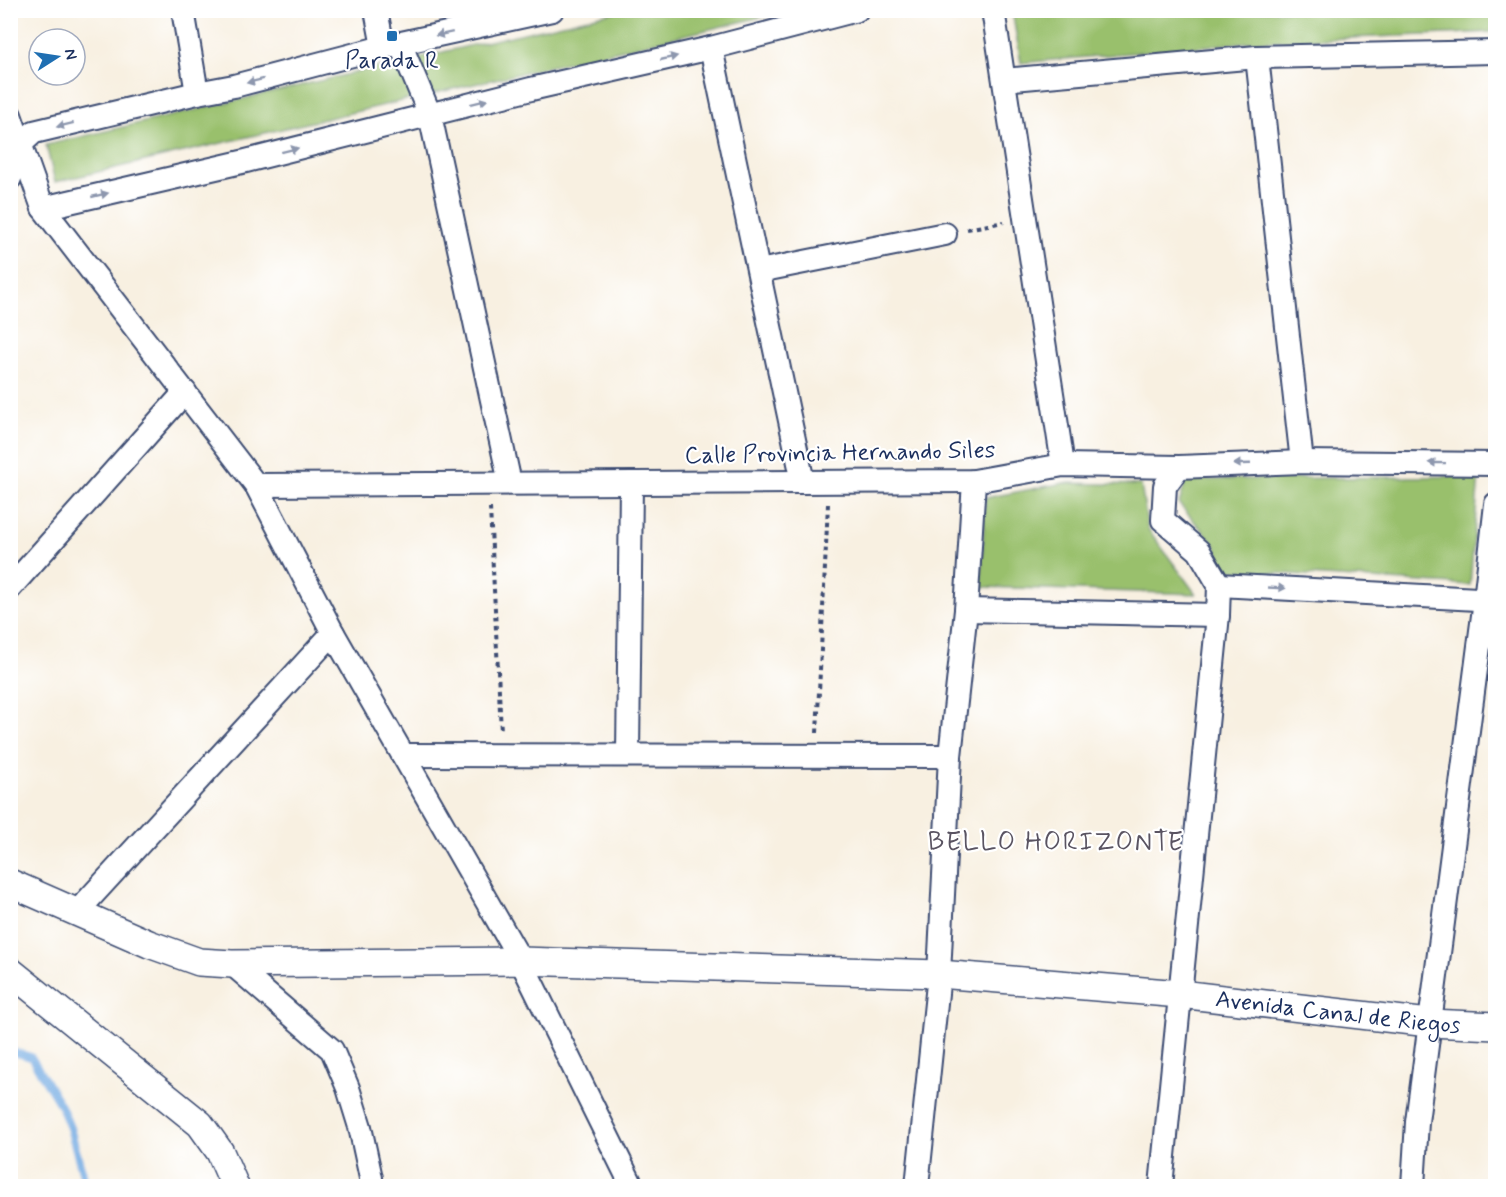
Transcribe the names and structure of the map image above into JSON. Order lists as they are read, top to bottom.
{
  "streets": {
    "street": ["Calle Provincia Hernando Siles", "Avenida Canal de Riegos"]
  },
  "districts": ["BELLO HORIZONTE"],
  "places": {
    "transit": ["Parada R"]
  },
  "north": "right"
}
